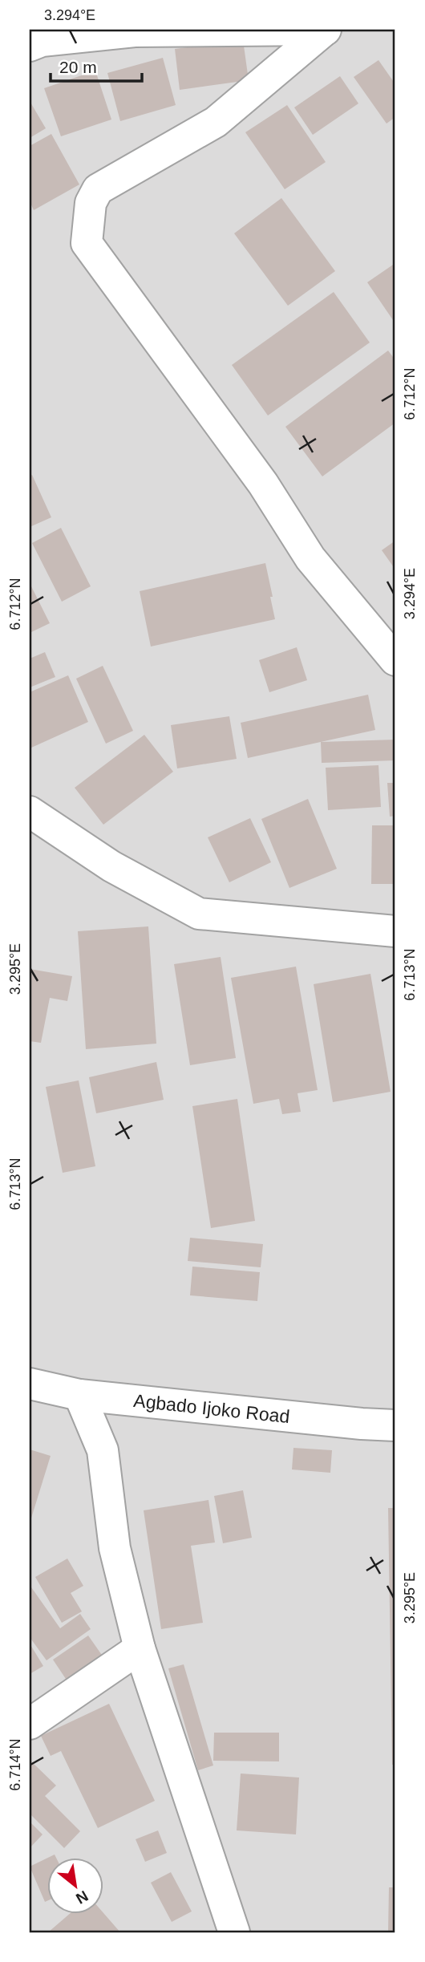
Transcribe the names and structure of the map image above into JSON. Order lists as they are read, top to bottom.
{
  "streets": {
    "street": ["Agbado Ijoko Road"]
  },
  "scale_bar": "20 m",
  "north": "bottom right",
  "coordinates": [
    "3.294°E",
    "6.712°N",
    "3.295°E",
    "6.713°N",
    "6.714°N"
  ]
}
